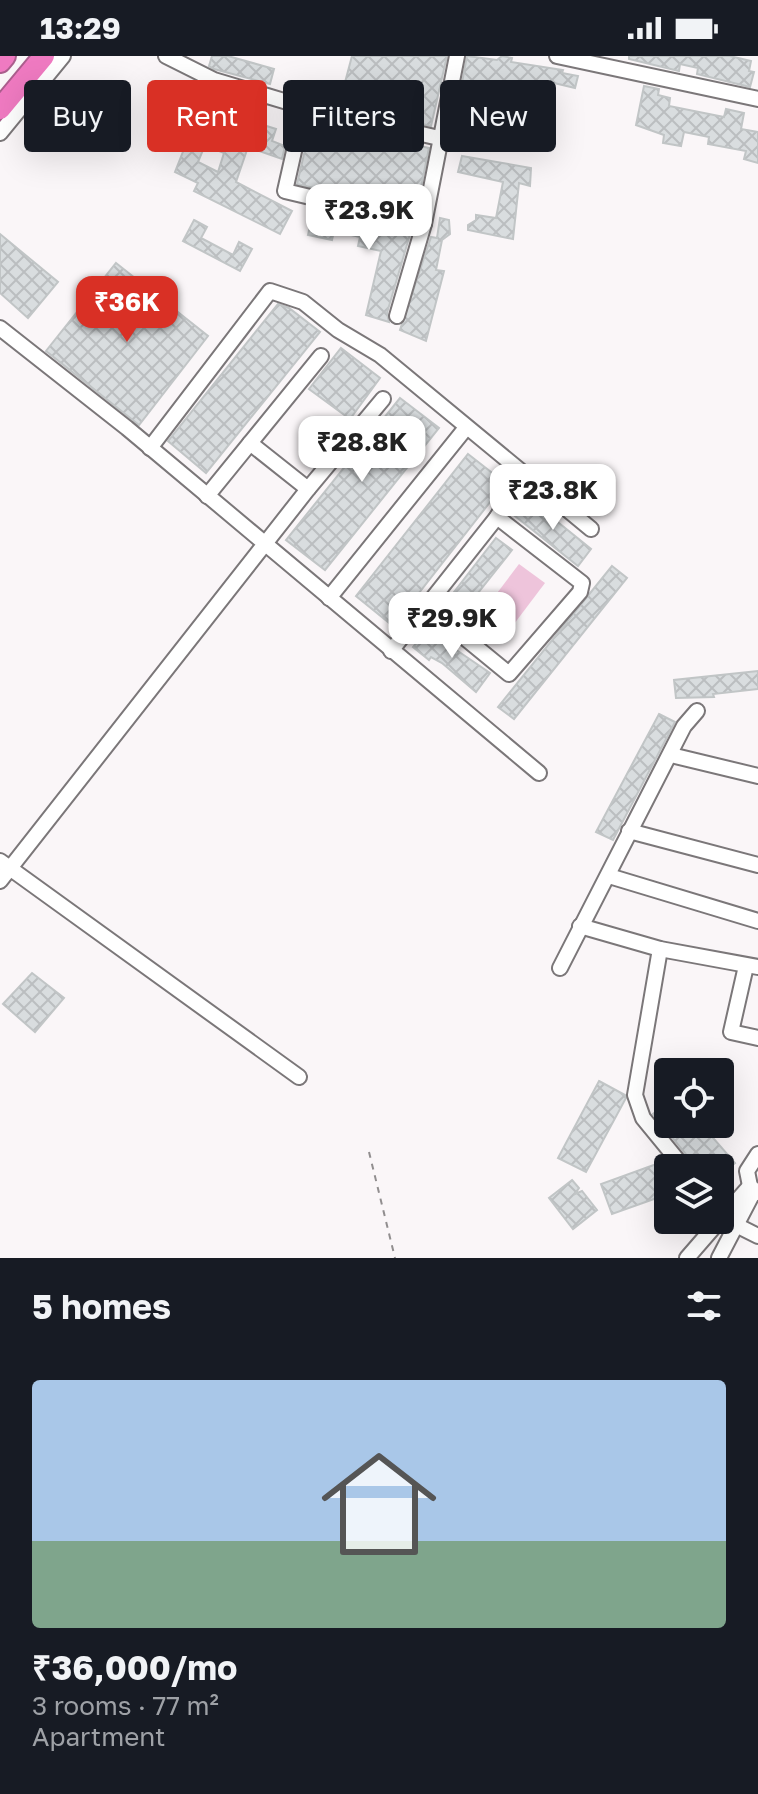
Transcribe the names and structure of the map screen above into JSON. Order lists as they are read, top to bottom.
{
  "page": {
    "status": "13:29",
    "chip": [
      "Buy",
      "Rent",
      "Filters",
      "New"
    ],
    "price": [
      "₹23.9K",
      "₹36K",
      "₹28.8K",
      "₹23.8K",
      "₹29.9K"
    ],
    "heading": "5 homes",
    "list": [
      {
        "name": "₹36,000/mo",
        "note": "3 rooms · 77 m² · Apartment"
      }
    ]
  }
}
